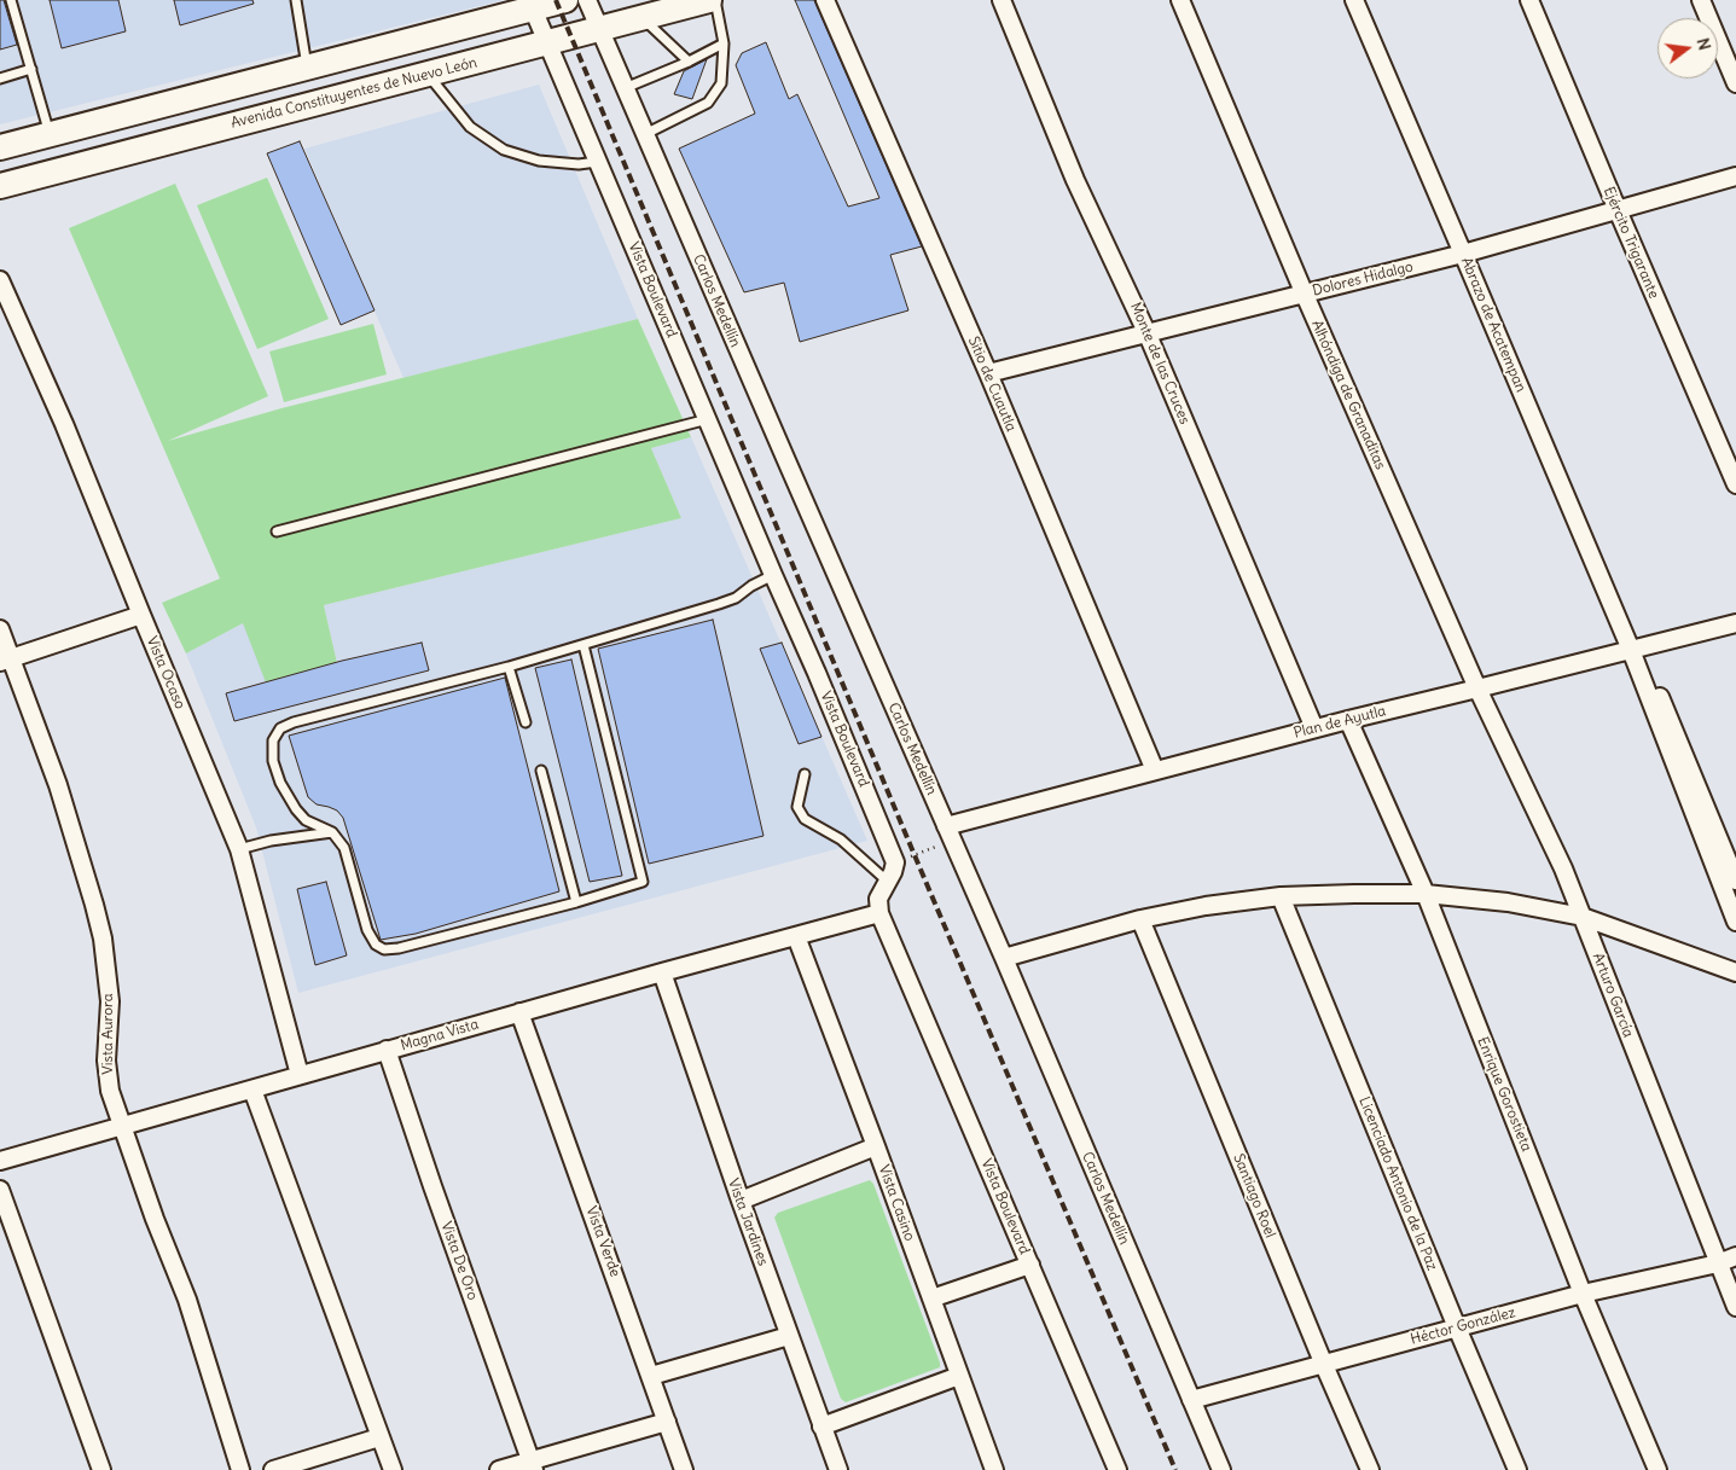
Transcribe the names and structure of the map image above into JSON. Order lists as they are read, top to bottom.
{
  "streets": {
    "main road": ["Avenida Constituyentes de Nuevo León"],
    "street": [
      "Ejército Trigarante",
      "Dolores Hidalgo",
      "Vista Boulevard",
      "Carlos Medellín",
      "Abrazo de Acatempan",
      "Monte de las Cruces",
      "Sitio de Cuautla",
      "Alhóndiga de Granaditas",
      "Vista Ocaso",
      "Plan de Ayutla",
      "Arturo García",
      "Vista Aurora",
      "Magna Vista",
      "Enrique Gorostieta",
      "Licenciado Antonio de la Paz",
      "Santiago Roel",
      "Vista Casino",
      "Vista Jardines",
      "Vista Verde",
      "Vista De Oro",
      "Héctor González"
    ]
  },
  "crossings": [
    ["Avenida Constituyentes de Nuevo León", "Vista Boulevard"],
    ["Avenida Constituyentes de Nuevo León", "Carlos Medellín"],
    ["Ejército Trigarante", "Dolores Hidalgo"],
    ["Dolores Hidalgo", "Abrazo de Acatempan"],
    ["Dolores Hidalgo", "Monte de las Cruces"],
    ["Dolores Hidalgo", "Sitio de Cuautla"],
    ["Dolores Hidalgo", "Alhóndiga de Granaditas"],
    ["Vista Boulevard", "Magna Vista"],
    ["Carlos Medellín", "Plan de Ayutla"],
    ["Carlos Medellín", "Héctor González"],
    ["Abrazo de Acatempan", "Plan de Ayutla"],
    ["Monte de las Cruces", "Plan de Ayutla"],
    ["Sitio de Cuautla", "Plan de Ayutla"],
    ["Alhóndiga de Granaditas", "Plan de Ayutla"],
    ["Alhóndiga de Granaditas", "Arturo García"],
    ["Vista Ocaso", "Magna Vista"],
    ["Plan de Ayutla", "Arturo García"],
    ["Plan de Ayutla", "Enrique Gorostieta"],
    ["Arturo García", "Héctor González"],
    ["Vista Aurora", "Magna Vista"],
    ["Magna Vista", "Vista Casino"],
    ["Magna Vista", "Vista Jardines"],
    ["Magna Vista", "Vista Verde"],
    ["Magna Vista", "Vista De Oro"],
    ["Enrique Gorostieta", "Héctor González"],
    ["Licenciado Antonio de la Paz", "Héctor González"],
    ["Santiago Roel", "Héctor González"]
  ],
  "north": "right"
}
